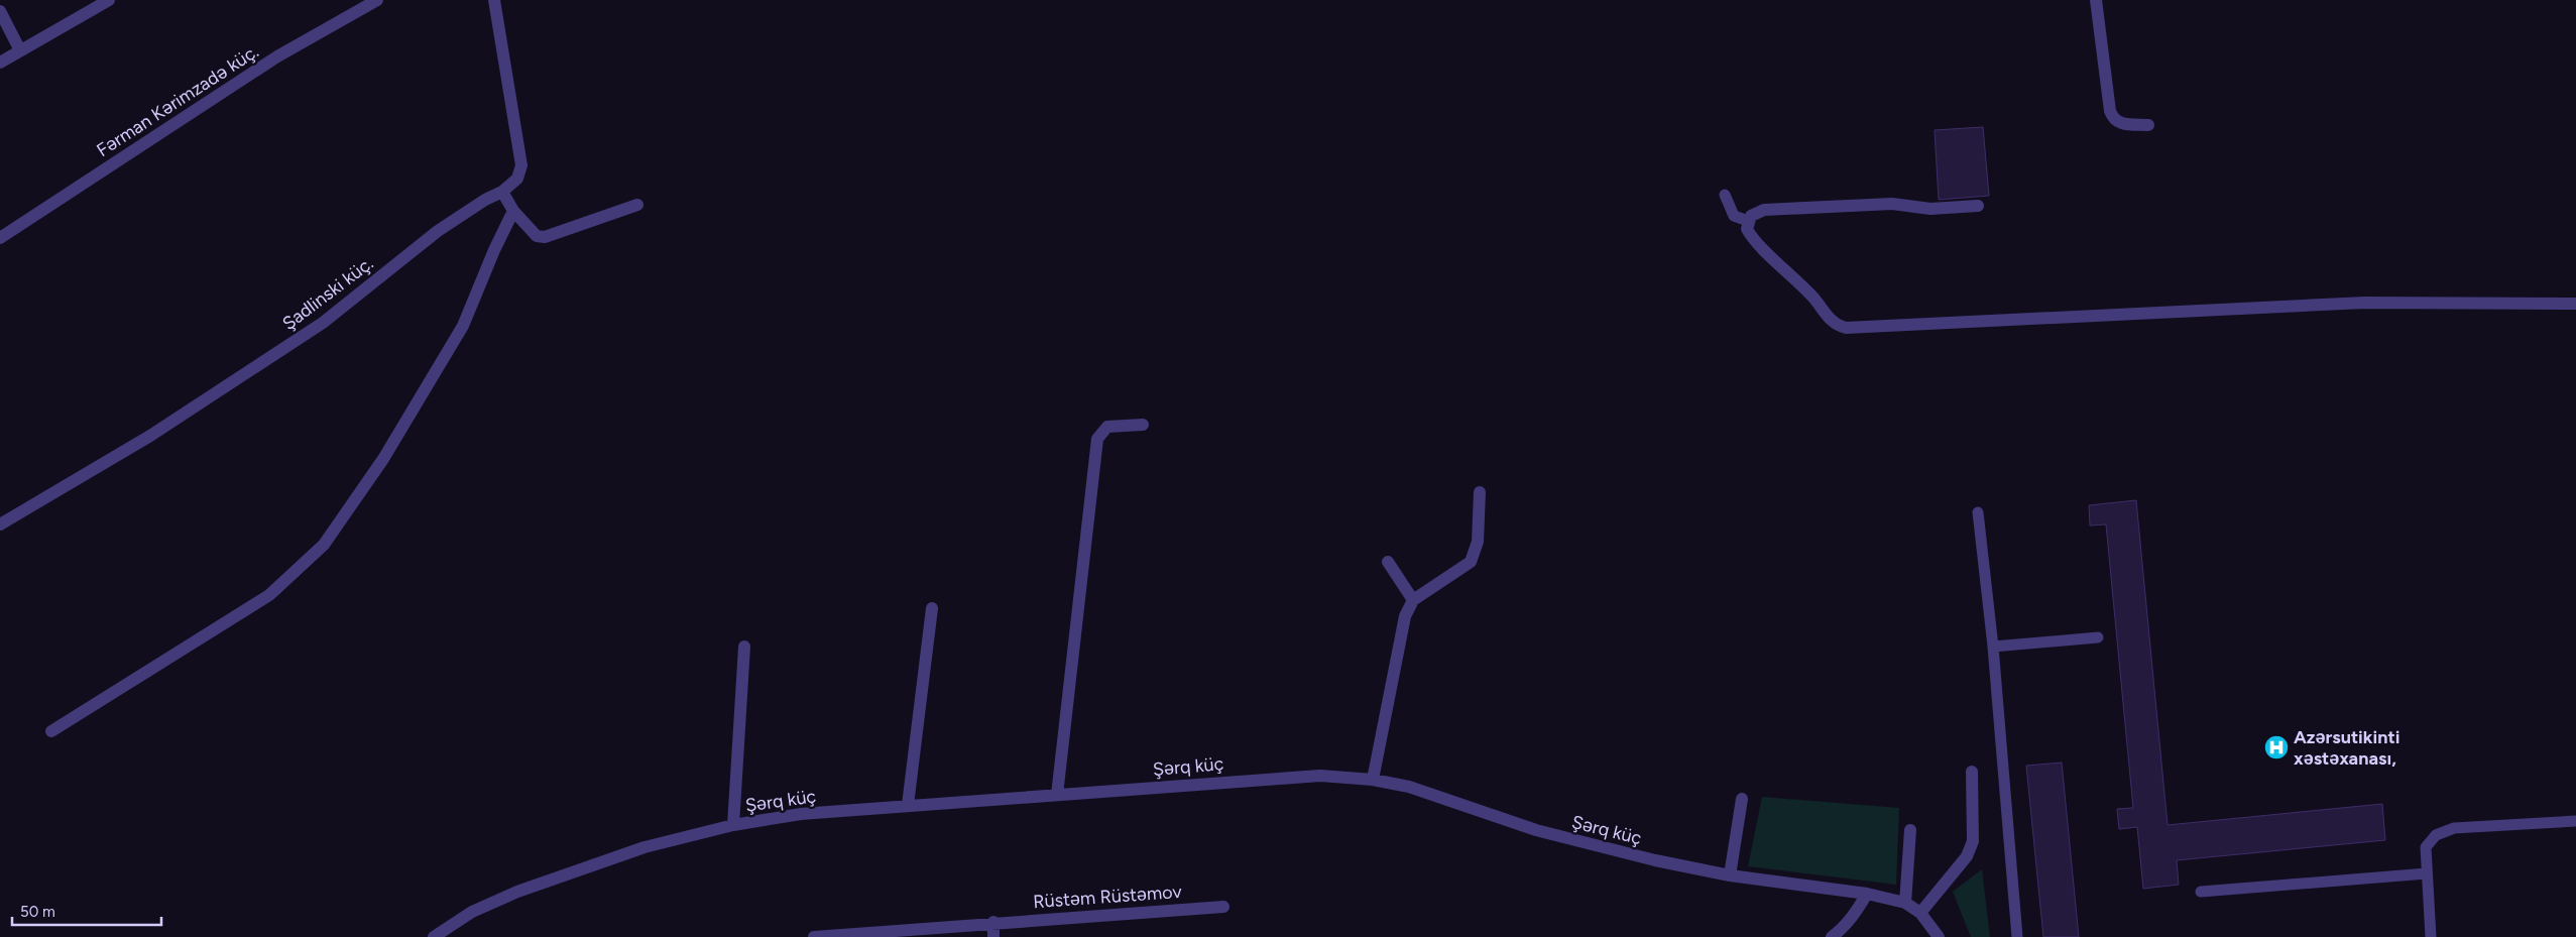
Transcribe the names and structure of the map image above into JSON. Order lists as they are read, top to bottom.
{
  "streets": {
    "street": [
      "Fərman Kərimzadə küç.",
      "Şadlinski küç.",
      "Şərq küç",
      "Rüstəm Rüstəmov"
    ]
  },
  "places": {
    "hospital": ["Azərsutikinti xəstəxanası,"]
  },
  "scale_bar": "50 m"
}
